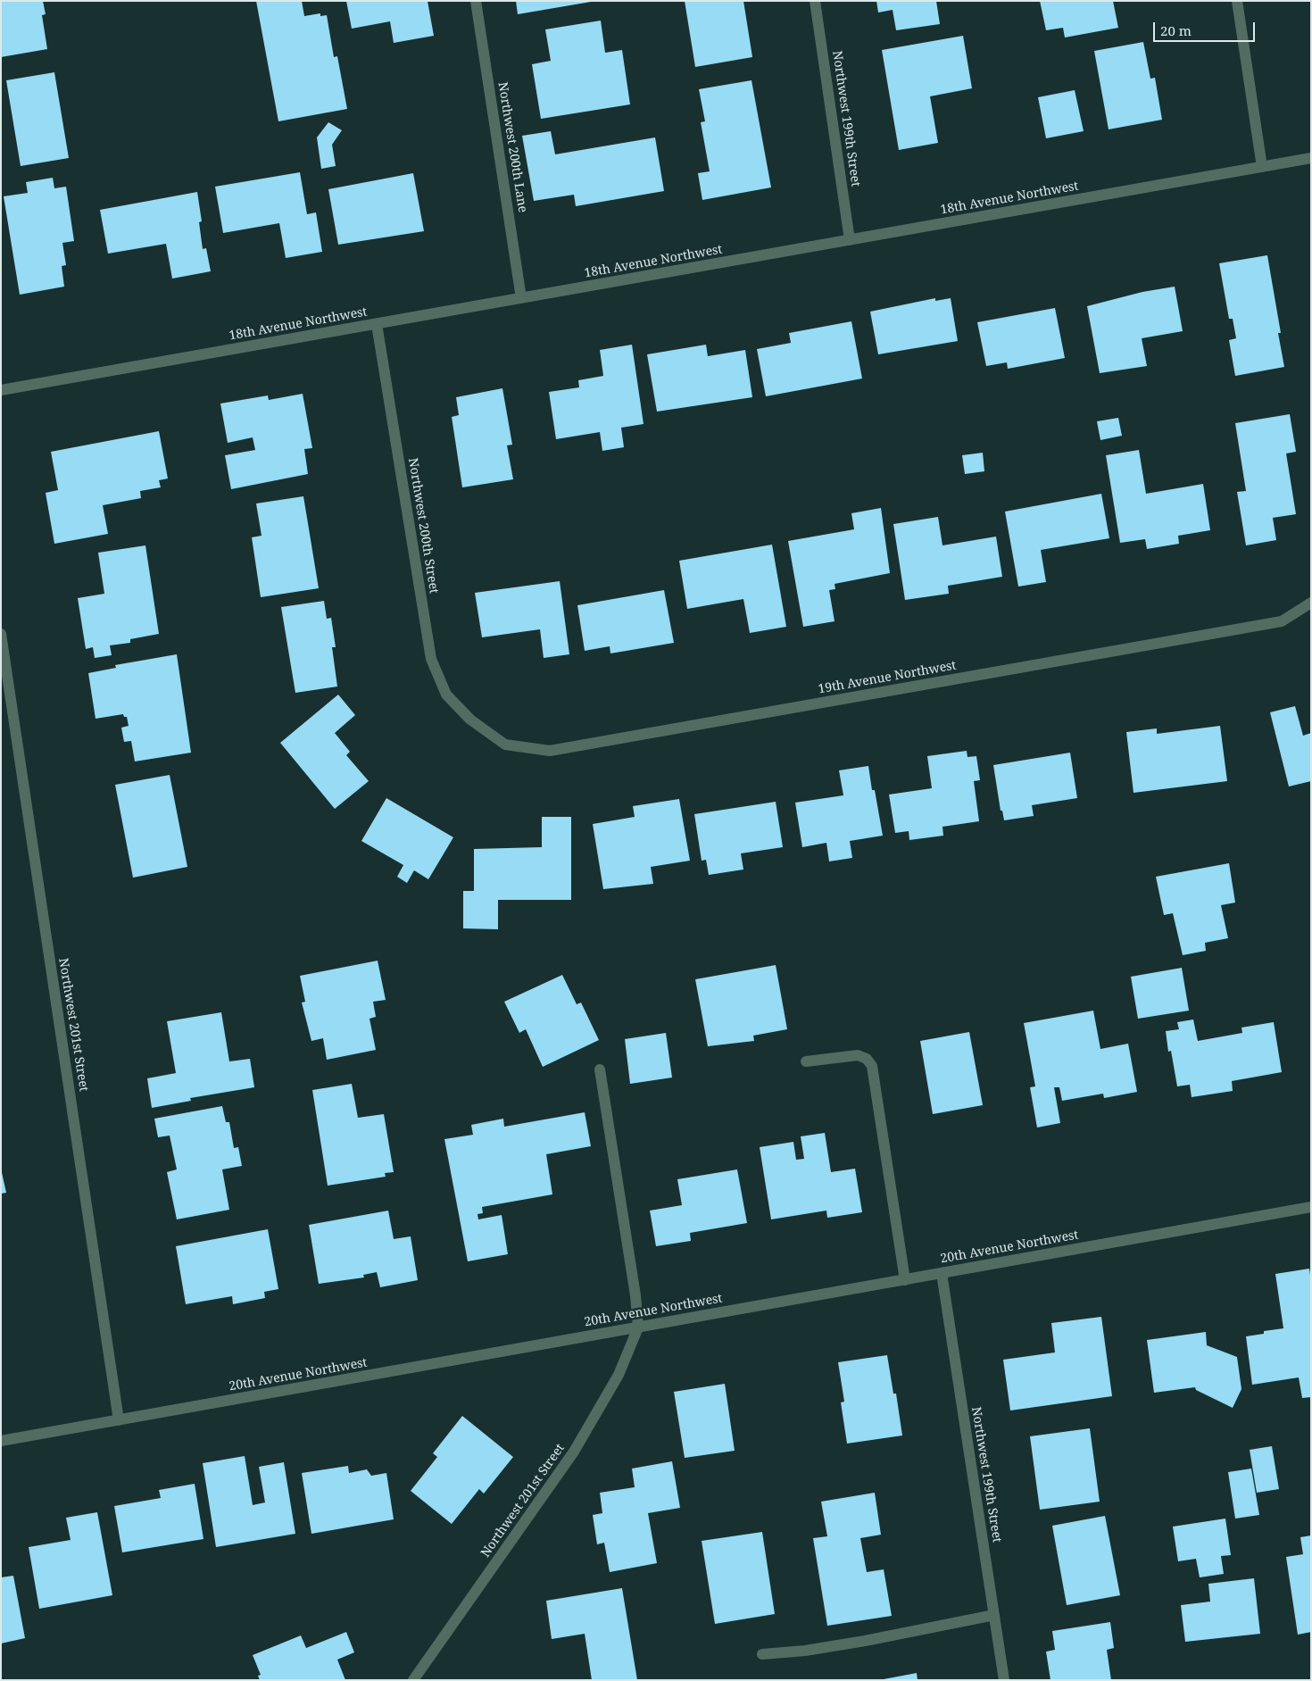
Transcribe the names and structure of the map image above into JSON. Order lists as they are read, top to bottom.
{
  "streets": {
    "street": [
      "Northwest 199th Street",
      "Northwest 200th Lane",
      "18th Avenue Northwest",
      "Northwest 200th Street",
      "19th Avenue Northwest",
      "Northwest 201st Street",
      "20th Avenue Northwest"
    ]
  },
  "crossings": [
    ["Northwest 199th Street", "18th Avenue Northwest"],
    ["Northwest 199th Street", "20th Avenue Northwest"],
    ["Northwest 200th Lane", "18th Avenue Northwest"],
    ["18th Avenue Northwest", "Northwest 200th Street"],
    ["Northwest 200th Street", "19th Avenue Northwest"],
    ["Northwest 201st Street", "20th Avenue Northwest"]
  ],
  "scale_bar": "20 m"
}
